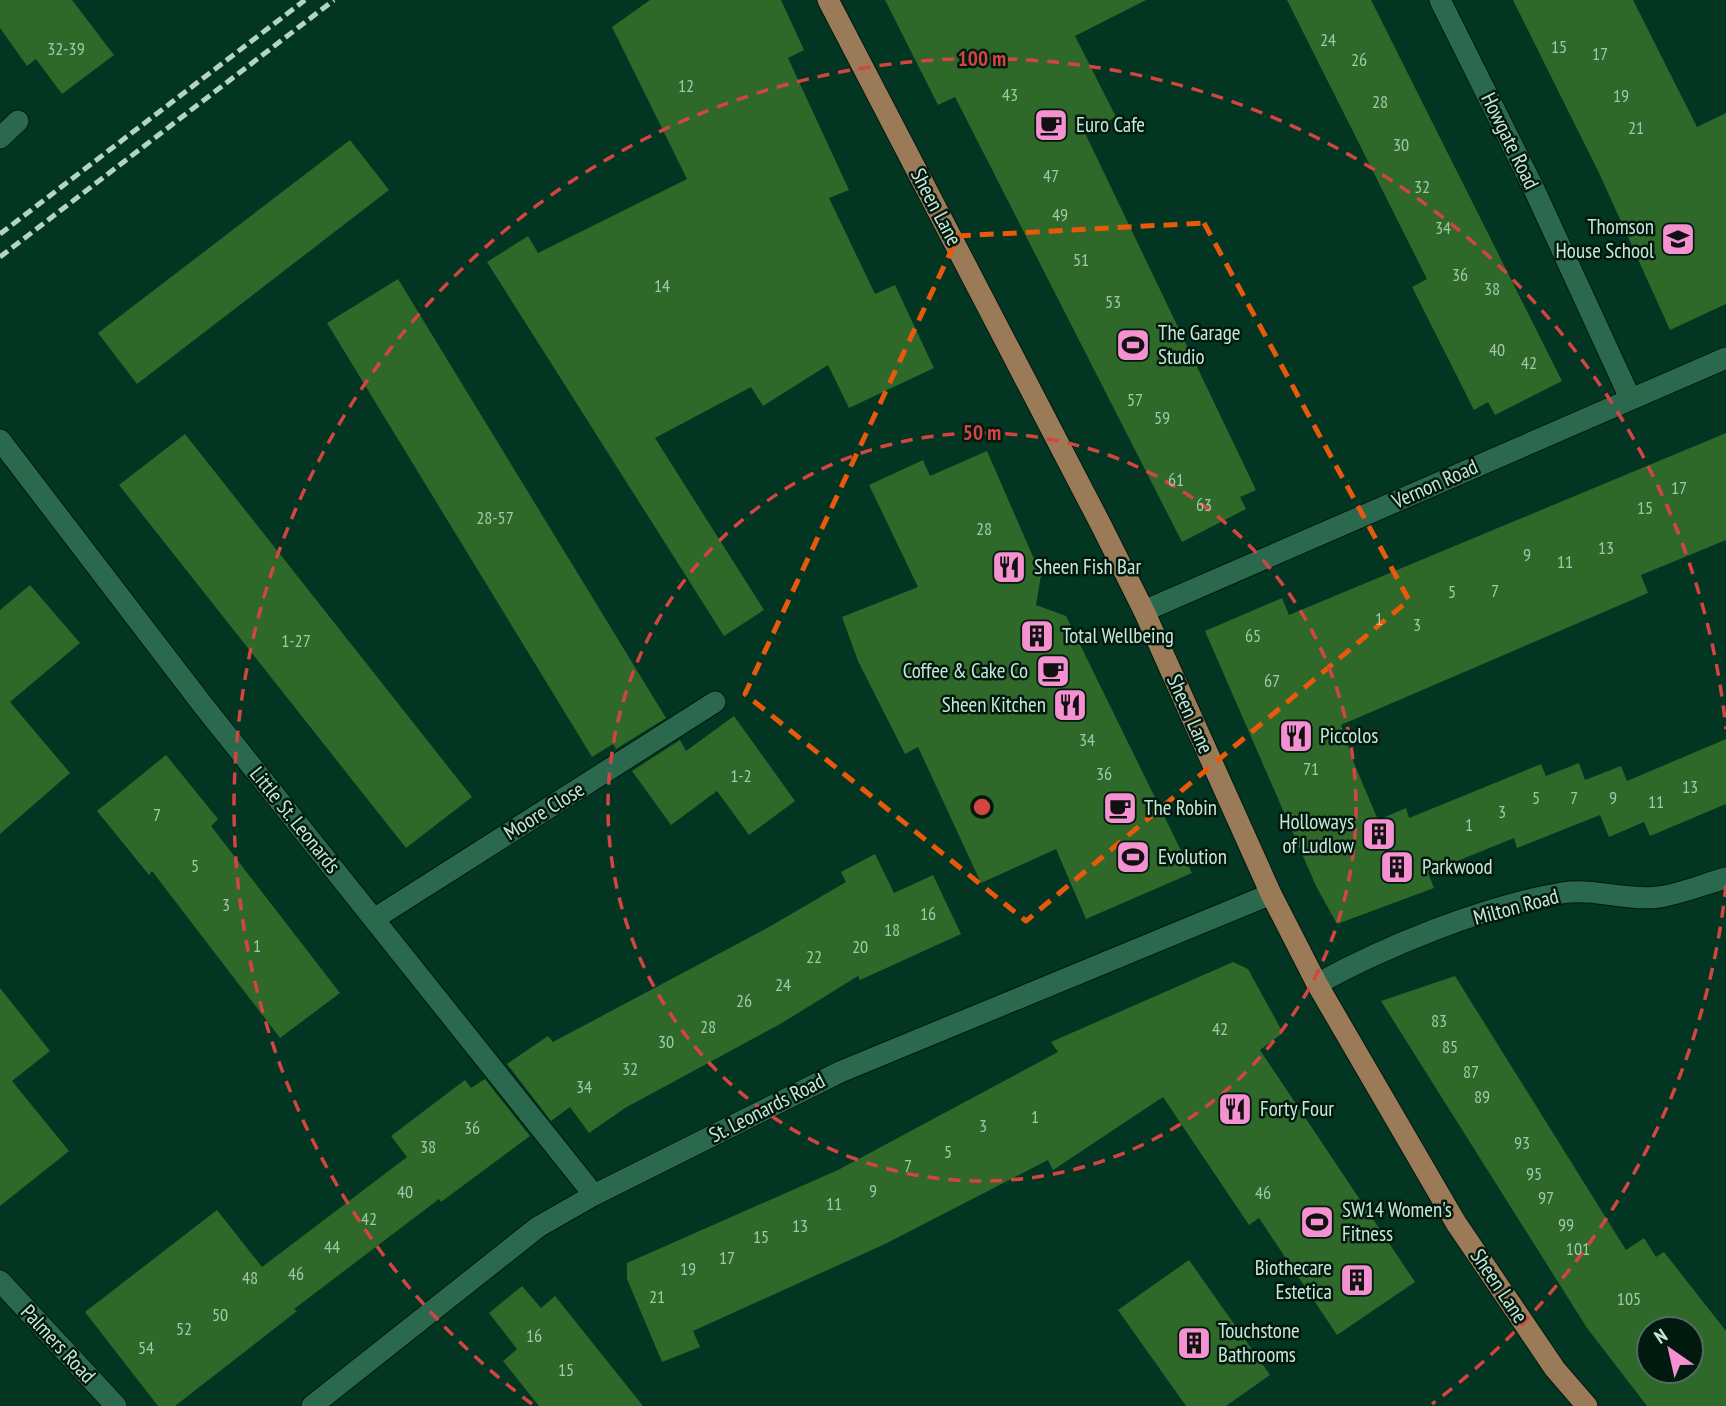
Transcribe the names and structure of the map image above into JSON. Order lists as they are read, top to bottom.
{
  "streets": {
    "main road": ["Sheen Lane"],
    "street": [
      "Howgate Road",
      "Vernon Road",
      "Moore Close",
      "Little St. Leonards",
      "Milton Road",
      "St. Leonards Road",
      "Palmers Road"
    ]
  },
  "crossings": [
    ["Howgate Road", "Vernon Road"],
    ["Sheen Lane", "Vernon Road"],
    ["Sheen Lane", "Milton Road"],
    ["Sheen Lane", "St. Leonards Road"],
    ["Moore Close", "Little St. Leonards"],
    ["Little St. Leonards", "St. Leonards Road"]
  ],
  "places": {
    "cafe": ["Euro Cafe", "Coffee & Cake Co", "The Robin"],
    "school or university": ["Thomson House School"],
    "sports": ["The Garage Studio", "Evolution", "SW14 Women's Fitness"],
    "restaurant": [
      "Sheen Fish Bar",
      "Sheen Kitchen",
      "Piccolos",
      "Forty Four"
    ],
    "building": [
      "Total Wellbeing",
      "Holloways of Ludlow",
      "Parkwood",
      "Biothecare Estetica",
      "Touchstone Bathrooms"
    ]
  },
  "house_numbers": [
    "24",
    "15",
    "32-39",
    "17",
    "26",
    "12",
    "43",
    "19",
    "28",
    "21",
    "30",
    "47",
    "32",
    "49",
    "34",
    "51",
    "36",
    "14",
    "38",
    "53",
    "40",
    "42",
    "57",
    "59",
    "61",
    "17",
    "63",
    "15",
    "28-57",
    "28",
    "13",
    "9",
    "11",
    "7",
    "5",
    "1",
    "3",
    "65",
    "1-27",
    "67",
    "34",
    "71",
    "36",
    "1-2",
    "13",
    "5",
    "7",
    "9",
    "11",
    "3",
    "7",
    "1",
    "5",
    "3",
    "16",
    "18",
    "1",
    "20",
    "22",
    "24",
    "26",
    "83",
    "28",
    "42",
    "30",
    "85",
    "32",
    "87",
    "34",
    "89",
    "1",
    "3",
    "36",
    "93",
    "38",
    "5",
    "7",
    "95",
    "9",
    "40",
    "46",
    "97",
    "11",
    "42",
    "99",
    "13",
    "15",
    "44",
    "101",
    "17",
    "19",
    "46",
    "48",
    "21",
    "105",
    "50",
    "52",
    "16",
    "54",
    "15"
  ],
  "north": "top left",
  "rings": ["100 m", "50 m"]
}
